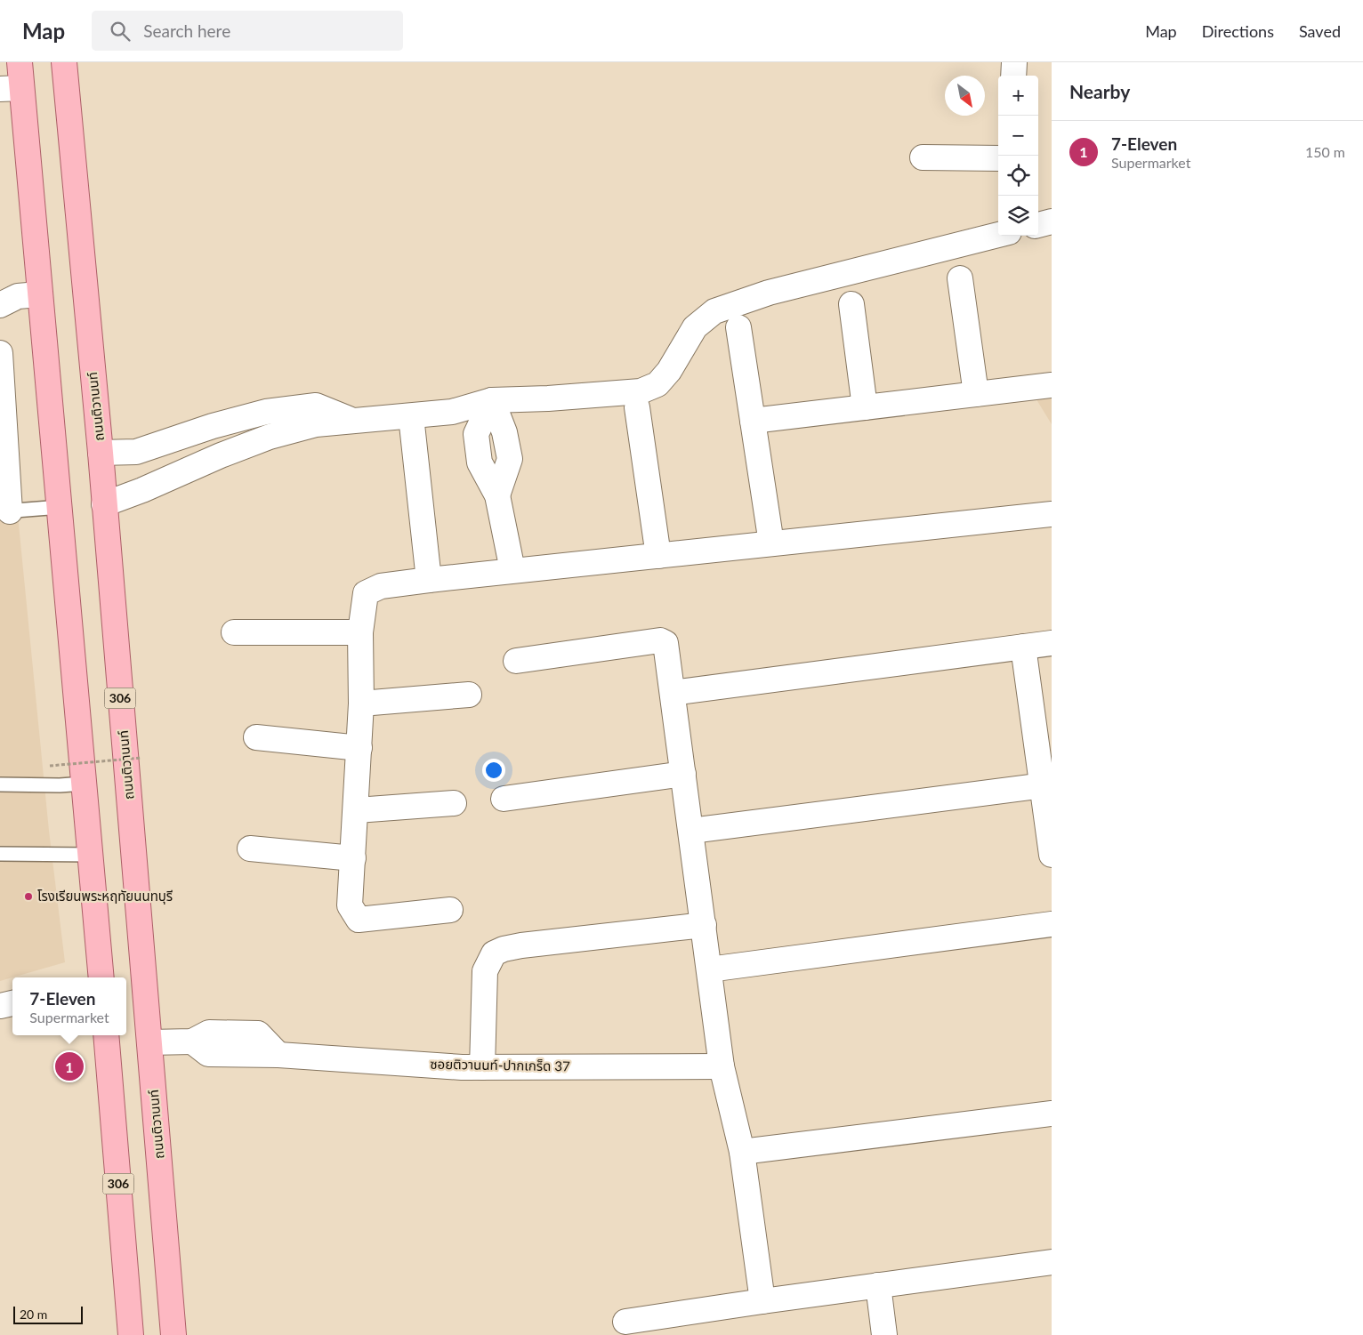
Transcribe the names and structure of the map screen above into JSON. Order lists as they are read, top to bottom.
{
  "streets": {
    "main road": ["ถนนติวานนท์", "306"],
    "street": ["ซอยติวานนท์-ปากเกร็ด 37"]
  },
  "crossings": [
    ["ถนนติวานนท์", "ซอยติวานนท์-ปากเกร็ด 37"]
  ],
  "places": ["โรงเรียนพระหฤทัยนนทบุรี"],
  "scale_bar": "20 m",
  "north": "bottom right",
  "page": {
    "header": "Map",
    "search": "Search here",
    "nav": ["Map", "Directions", "Saved"],
    "heading": "Nearby",
    "map_buttons": ["+", "−"],
    "list": [
      {
        "mark": "1",
        "name": "7-Eleven",
        "note": "Supermarket",
        "value": "150 m"
      }
    ],
    "popup": ["7-Eleven", "Supermarket"],
    "pins": "1",
    "scale": "20 m"
  }
}
